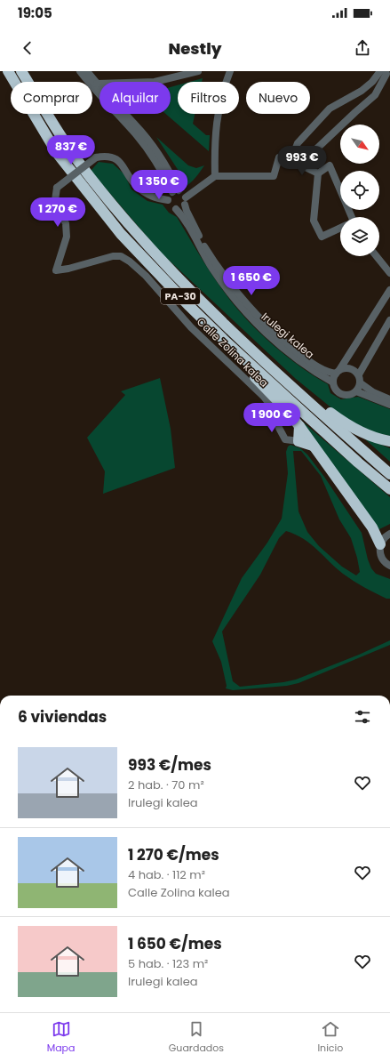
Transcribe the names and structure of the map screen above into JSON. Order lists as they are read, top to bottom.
{
  "streets": {
    "highway": ["PA-30"],
    "street": ["Irulegi kalea", "Calle Zolina kalea"]
  },
  "crossings": [
    ["Irulegi kalea", "Calle Zolina kalea"]
  ],
  "north": "bottom right",
  "page": {
    "status": "19:05",
    "header": "Nestly",
    "chip": [
      "Comprar",
      "Alquilar",
      "Filtros",
      "Nuevo"
    ],
    "price": [
      "837 €",
      "993 €",
      "1 350 €",
      "1 270 €",
      "1 650 €",
      "1 900 €"
    ],
    "heading": "6 viviendas",
    "list": [
      {
        "name": "993 €/mes",
        "note": "2 hab. · 70 m² · Irulegi kalea"
      },
      {
        "name": "1 270 €/mes",
        "note": "4 hab. · 112 m² · Calle Zolina kalea"
      },
      {
        "name": "1 650 €/mes",
        "note": "5 hab. · 123 m² · Irulegi kalea"
      }
    ],
    "tabs": ["Mapa", "Guardados", "Inicio"]
  }
}
